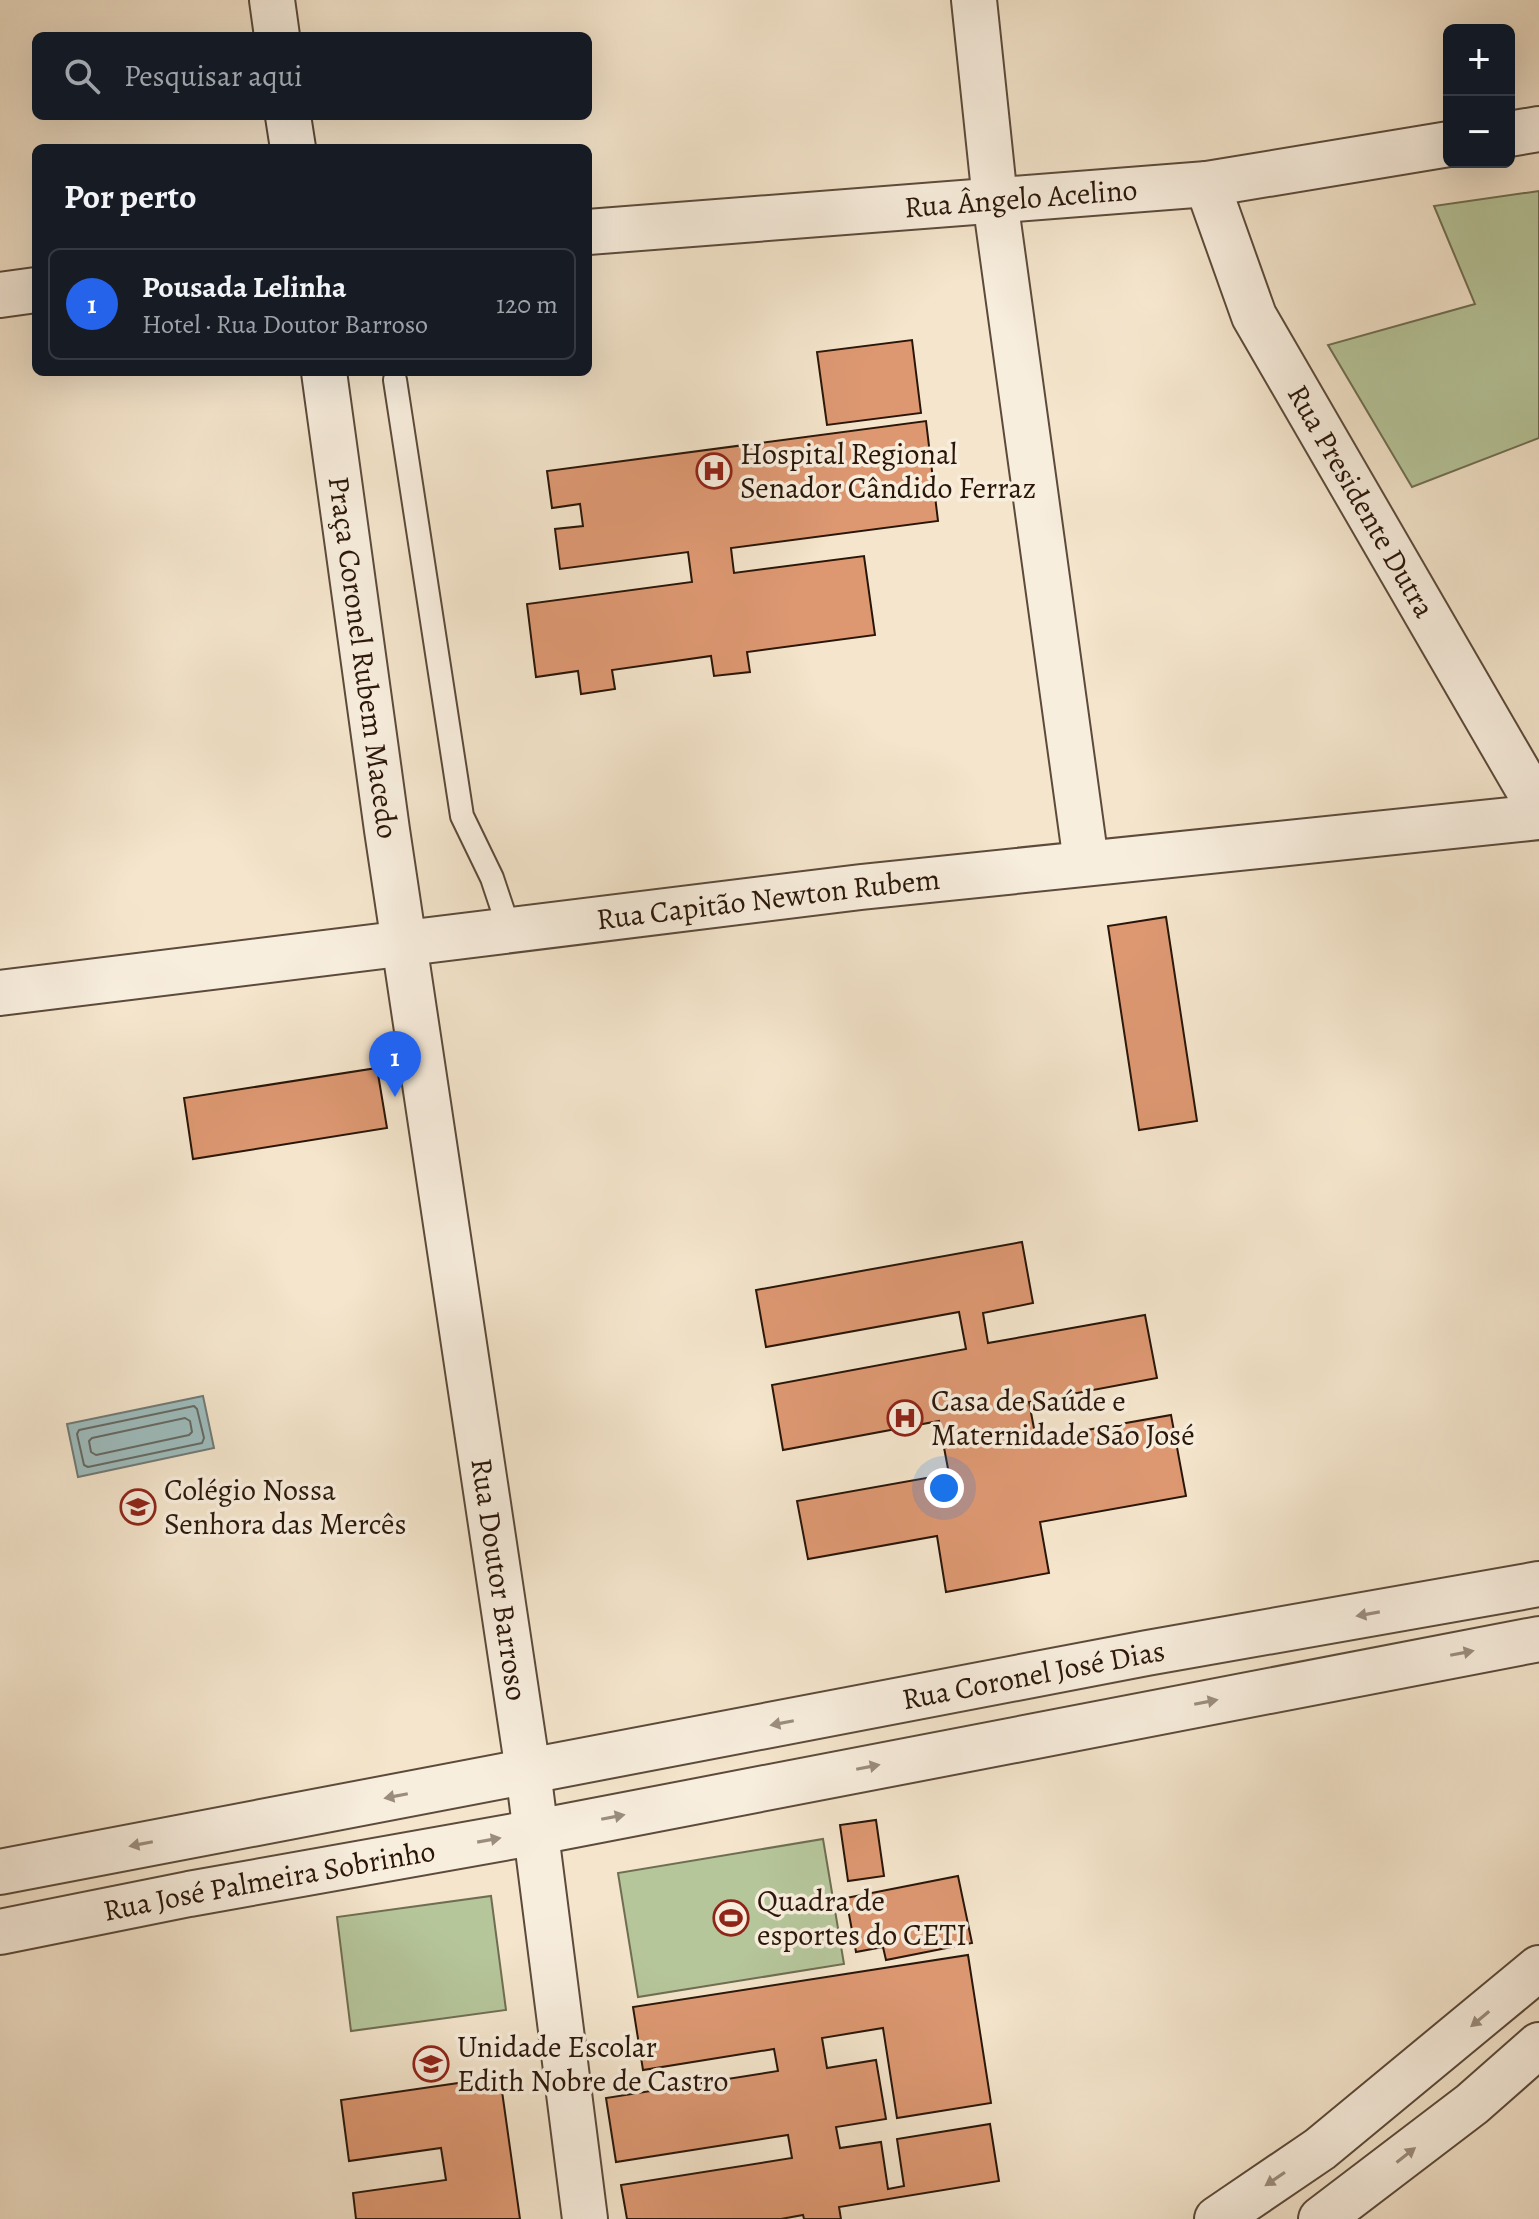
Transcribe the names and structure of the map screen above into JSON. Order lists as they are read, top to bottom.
{
  "streets": {
    "street": [
      "Rua Ângelo Acelino",
      "Rua Presidente Dutra",
      "Praça Coronel Rubem Macedo",
      "Rua Capitão Newton Rubem",
      "Rua Doutor Barroso",
      "Rua Coronel José Dias",
      "Rua José Palmeira Sobrinho"
    ]
  },
  "crossings": [
    ["Rua Ângelo Acelino", "Rua Presidente Dutra"],
    ["Praça Coronel Rubem Macedo", "Rua Capitão Newton Rubem"],
    ["Praça Coronel Rubem Macedo", "Rua Doutor Barroso"],
    ["Rua Capitão Newton Rubem", "Rua Doutor Barroso"],
    ["Rua Doutor Barroso", "Rua Coronel José Dias"],
    ["Rua Doutor Barroso", "Rua José Palmeira Sobrinho"],
    ["Rua Coronel José Dias", "Rua José Palmeira Sobrinho"]
  ],
  "places": {
    "hospital": ["Hospital Regional Senador Cândido Ferraz", "Casa de Saúde e Maternidade São José"],
    "school or university": ["Colégio Nossa Senhora das Mercês", "Unidade Escolar Edith Nobre de Castro"],
    "sports": ["Quadra de esportes do CETI"]
  },
  "page": {
    "map_buttons": ["+", "−"],
    "search": "Pesquisar aqui",
    "heading": "Por perto",
    "list": [
      {
        "mark": "1",
        "name": "Pousada Lelinha",
        "note": "Hotel · Rua Doutor Barroso",
        "value": "120 m"
      }
    ],
    "pins": "1"
  }
}
